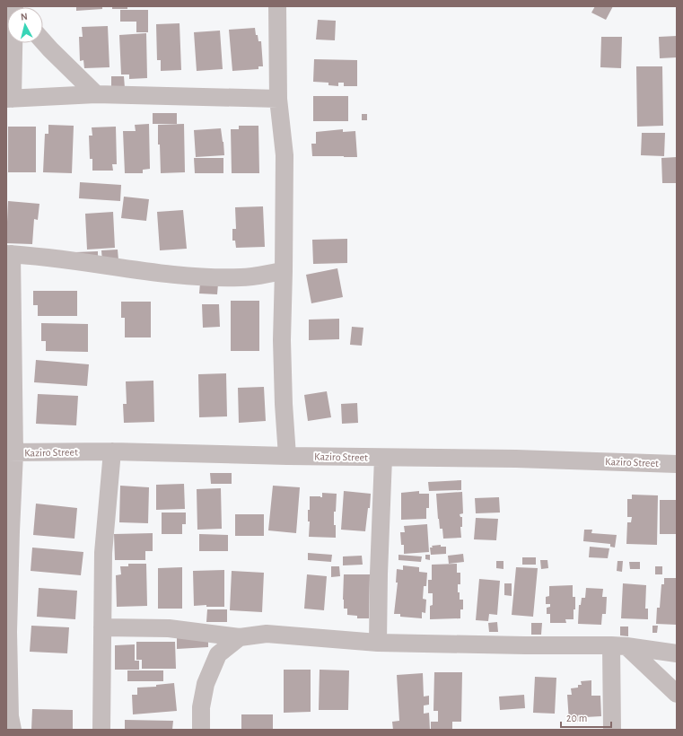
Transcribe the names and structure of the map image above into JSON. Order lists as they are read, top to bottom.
{
  "streets": {
    "street": ["Kaziro Street"]
  },
  "scale_bar": "20 m",
  "north": "top"
}
